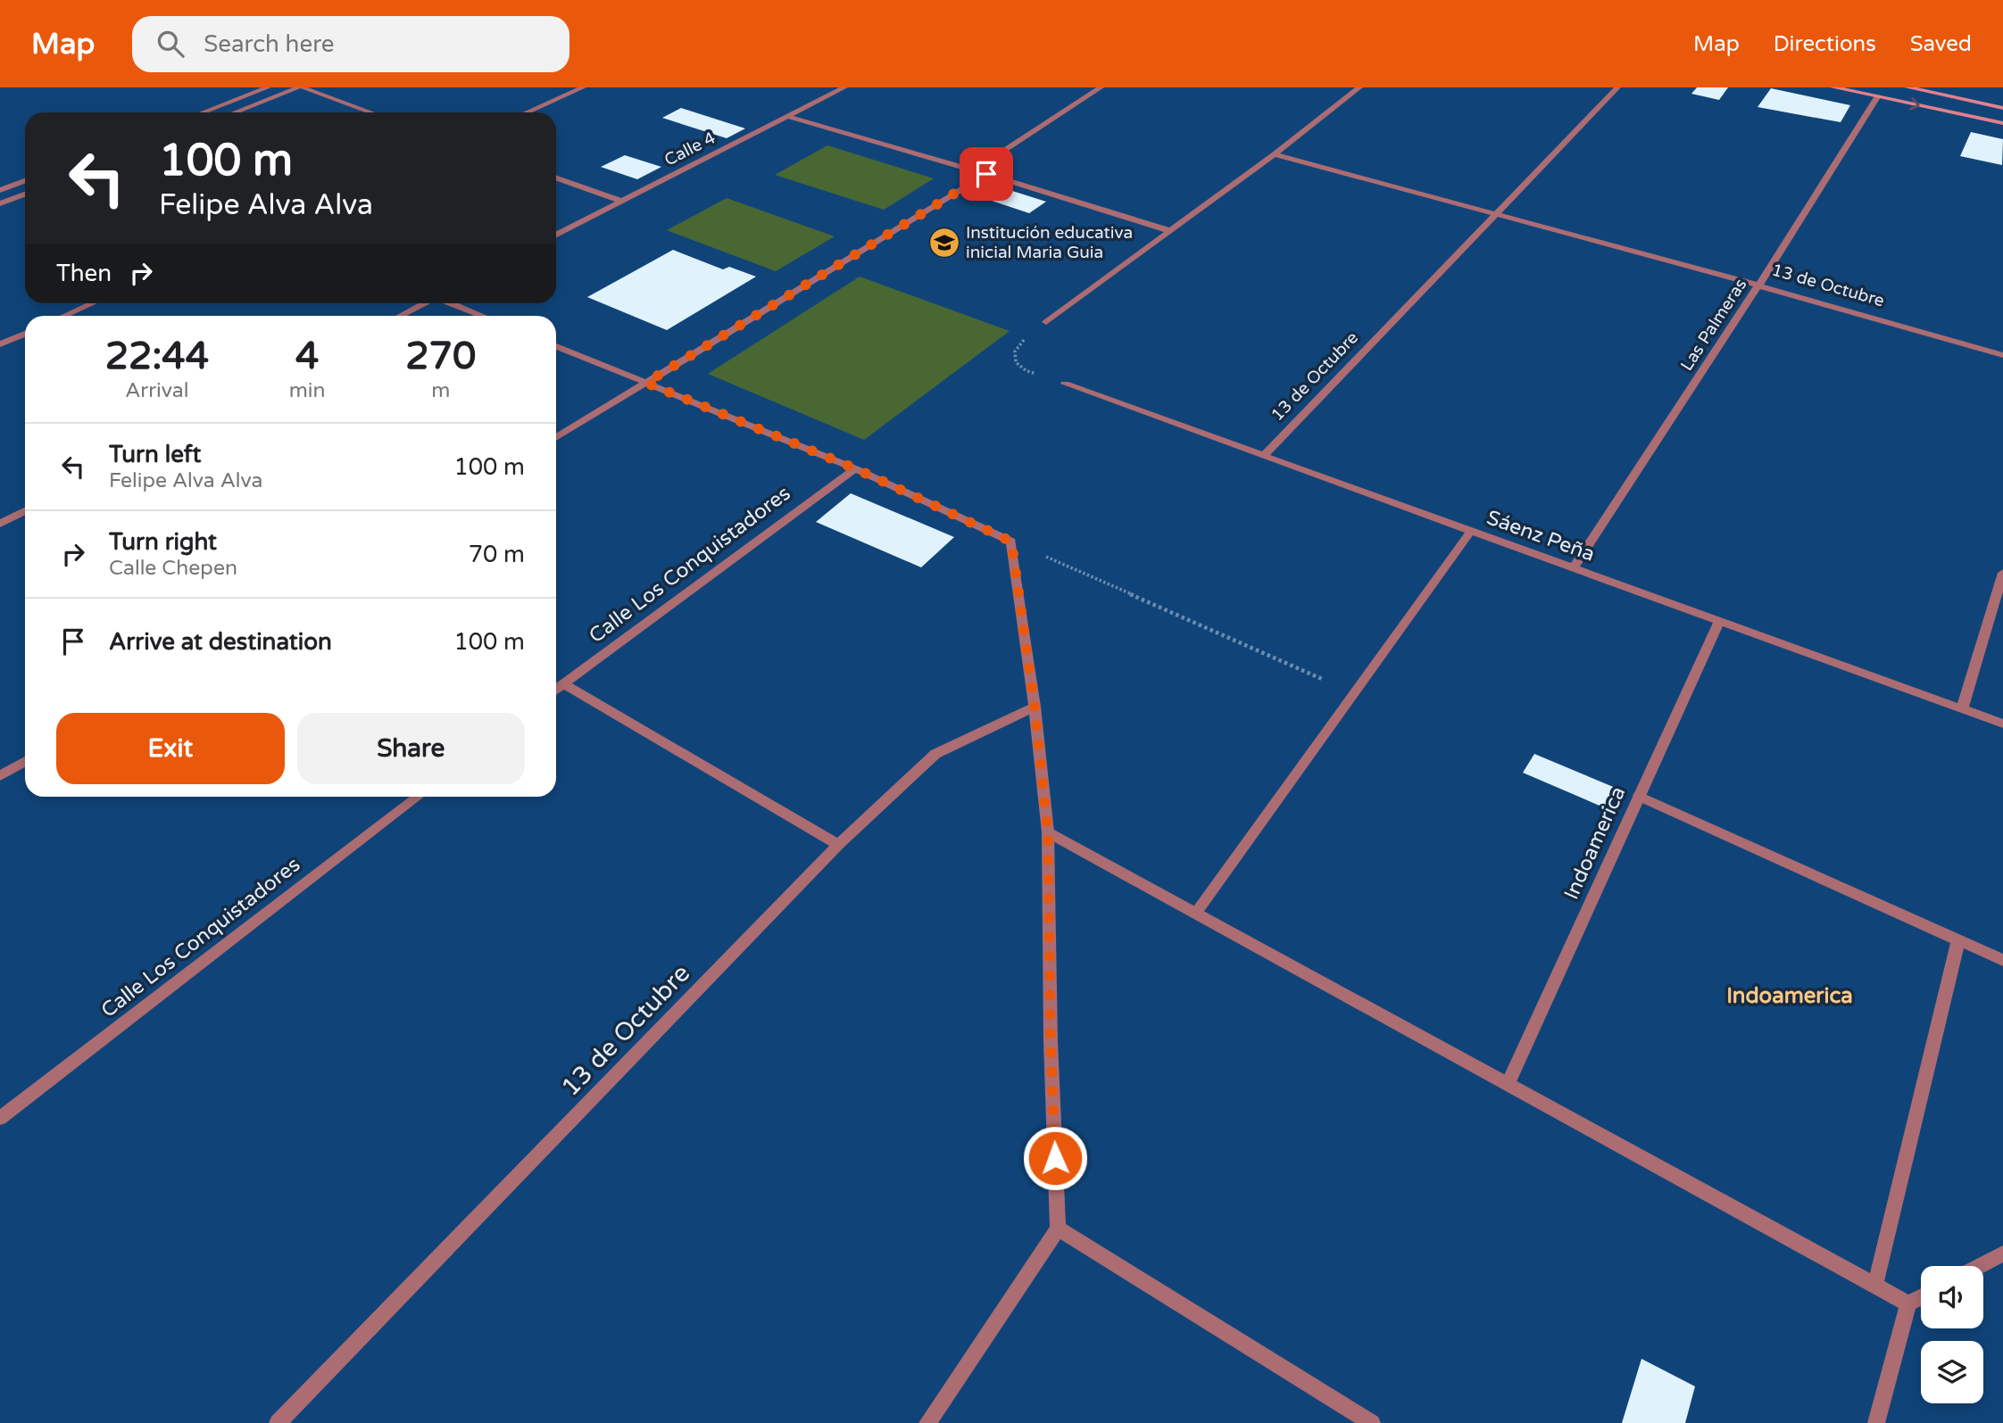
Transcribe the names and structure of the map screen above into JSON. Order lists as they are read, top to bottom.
{
  "streets": {
    "street": [
      "Calle 4",
      "13 de Octubre",
      "Las Palmeras",
      "Sáenz Peña",
      "Calle Los Conquistadores",
      "Indoamerica"
    ]
  },
  "crossings": [
    ["13 de Octubre", "Las Palmeras"],
    ["13 de Octubre", "Sáenz Peña"],
    ["Las Palmeras", "Sáenz Peña"],
    ["Sáenz Peña", "Indoamerica"]
  ],
  "districts": ["Indoamerica"],
  "places": {
    "school or university": ["Institución educativa inicial Maria Guia"]
  },
  "page": {
    "header": "Map",
    "search": "Search here",
    "nav": ["Map", "Directions", "Saved"],
    "turn": ["100 m", "Felipe Alva Alva"],
    "then": "Then",
    "eta": [
      "22:44",
      "Arrival",
      "4",
      "min",
      "270",
      "m"
    ],
    "list": [
      {
        "name": "Turn left",
        "note": "Felipe Alva Alva",
        "value": "100 m"
      },
      {
        "name": "Turn right",
        "note": "Calle Chepen",
        "value": "70 m"
      },
      {
        "name": "Arrive at destination",
        "value": "100 m"
      }
    ],
    "buttons": ["Exit", "Share"]
  }
}
